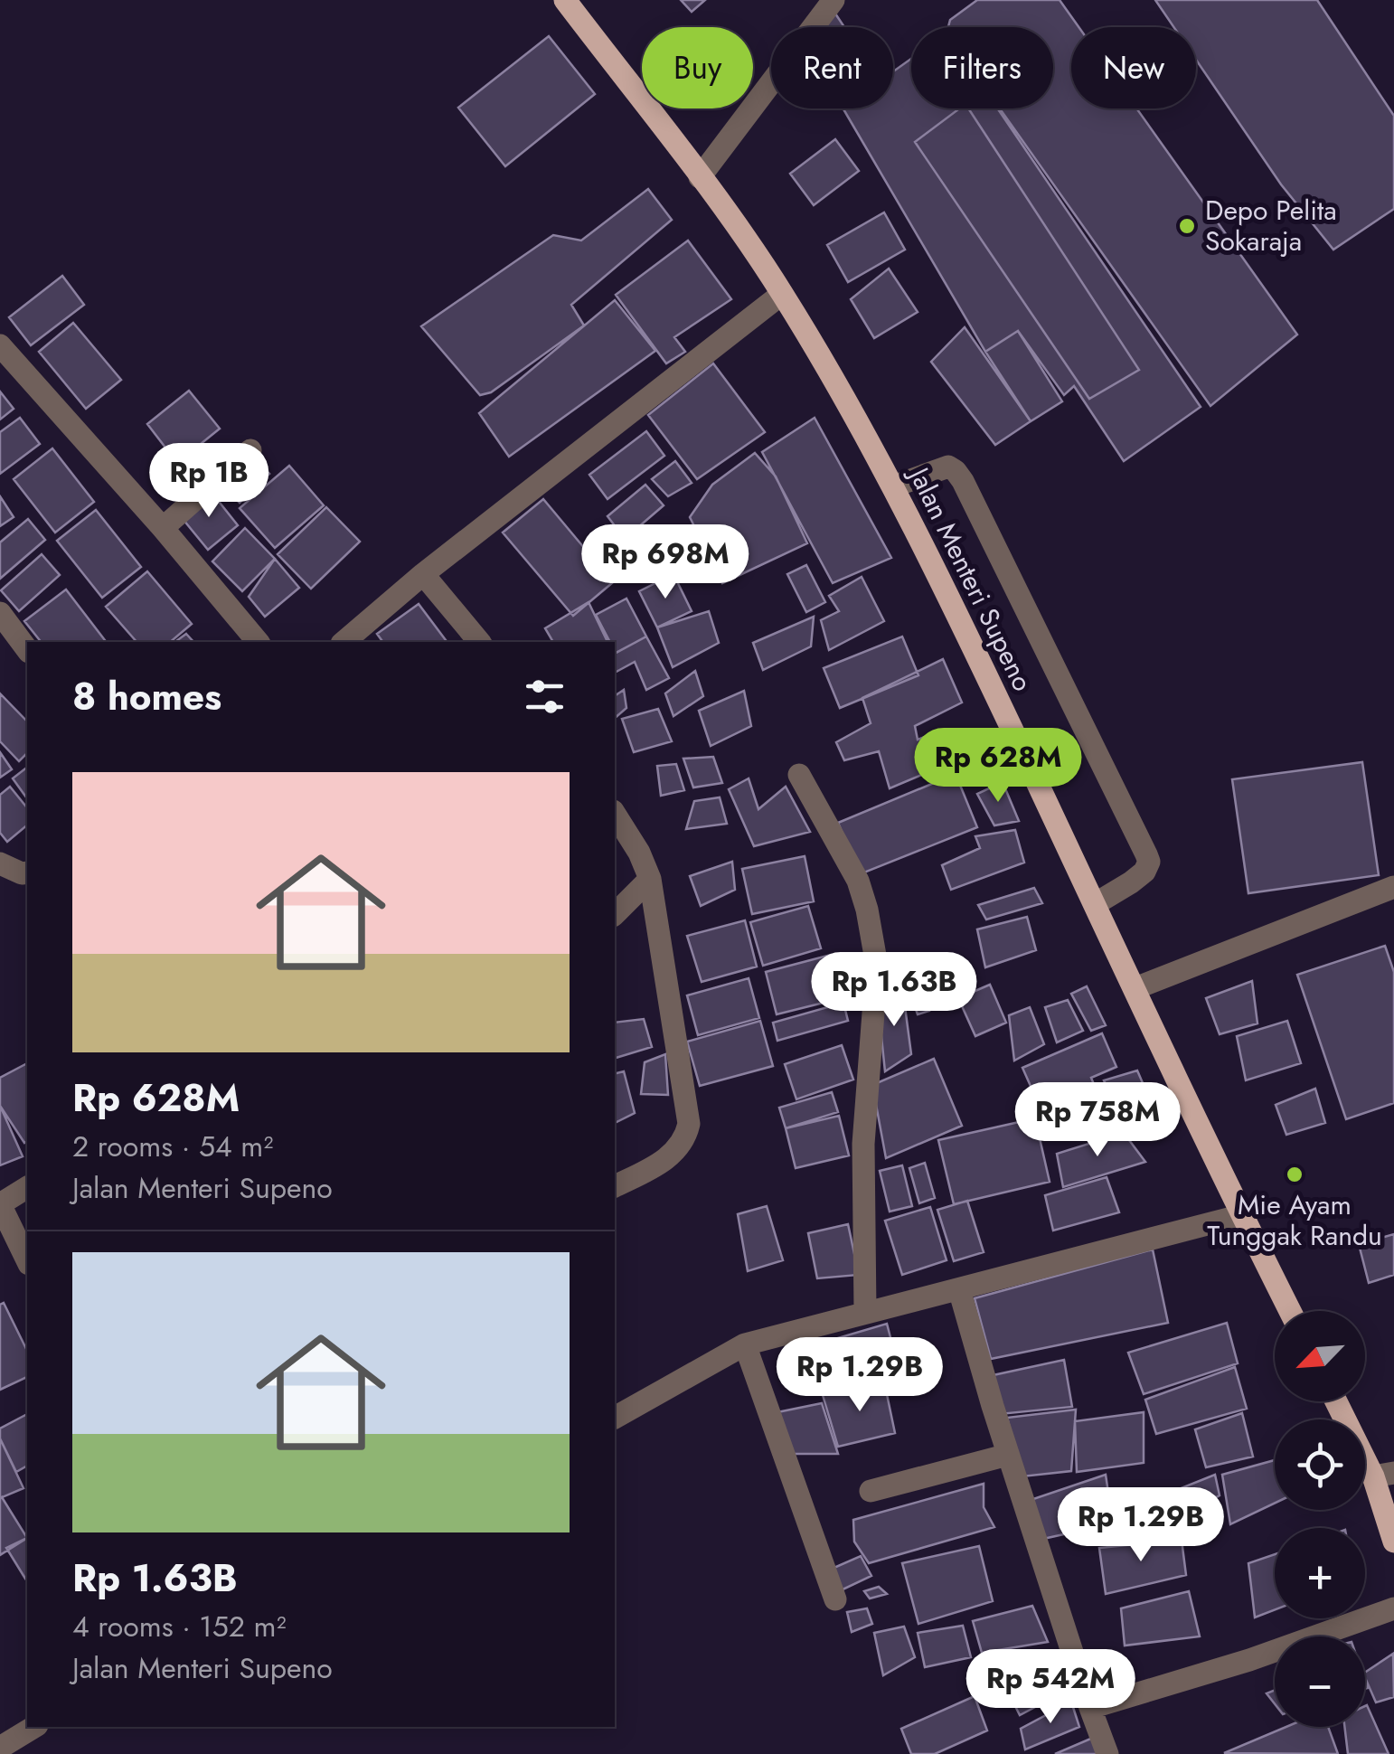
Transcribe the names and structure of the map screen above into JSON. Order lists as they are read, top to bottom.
{
  "streets": {
    "main road": ["Jalan Menteri Supeno"]
  },
  "places": ["Depo Pelita Sokaraja", "Mie Ayam Tunggak Randu"],
  "north": "bottom left",
  "page": {
    "chip": [
      "Buy",
      "Rent",
      "Filters",
      "New"
    ],
    "price": [
      "Rp 1B",
      "Rp 698M",
      "Rp 628M",
      "Rp 1.63B",
      "Rp 758M",
      "Rp 1.29B",
      "Rp 1.29B",
      "Rp 542M"
    ],
    "heading": "8 homes",
    "list": [
      {
        "name": "Rp 628M",
        "note": "2 rooms · 54 m² · Jalan Menteri Supeno"
      },
      {
        "name": "Rp 1.63B",
        "note": "4 rooms · 152 m² · Jalan Menteri Supeno"
      }
    ],
    "map_buttons": ["+", "−"]
  }
}
